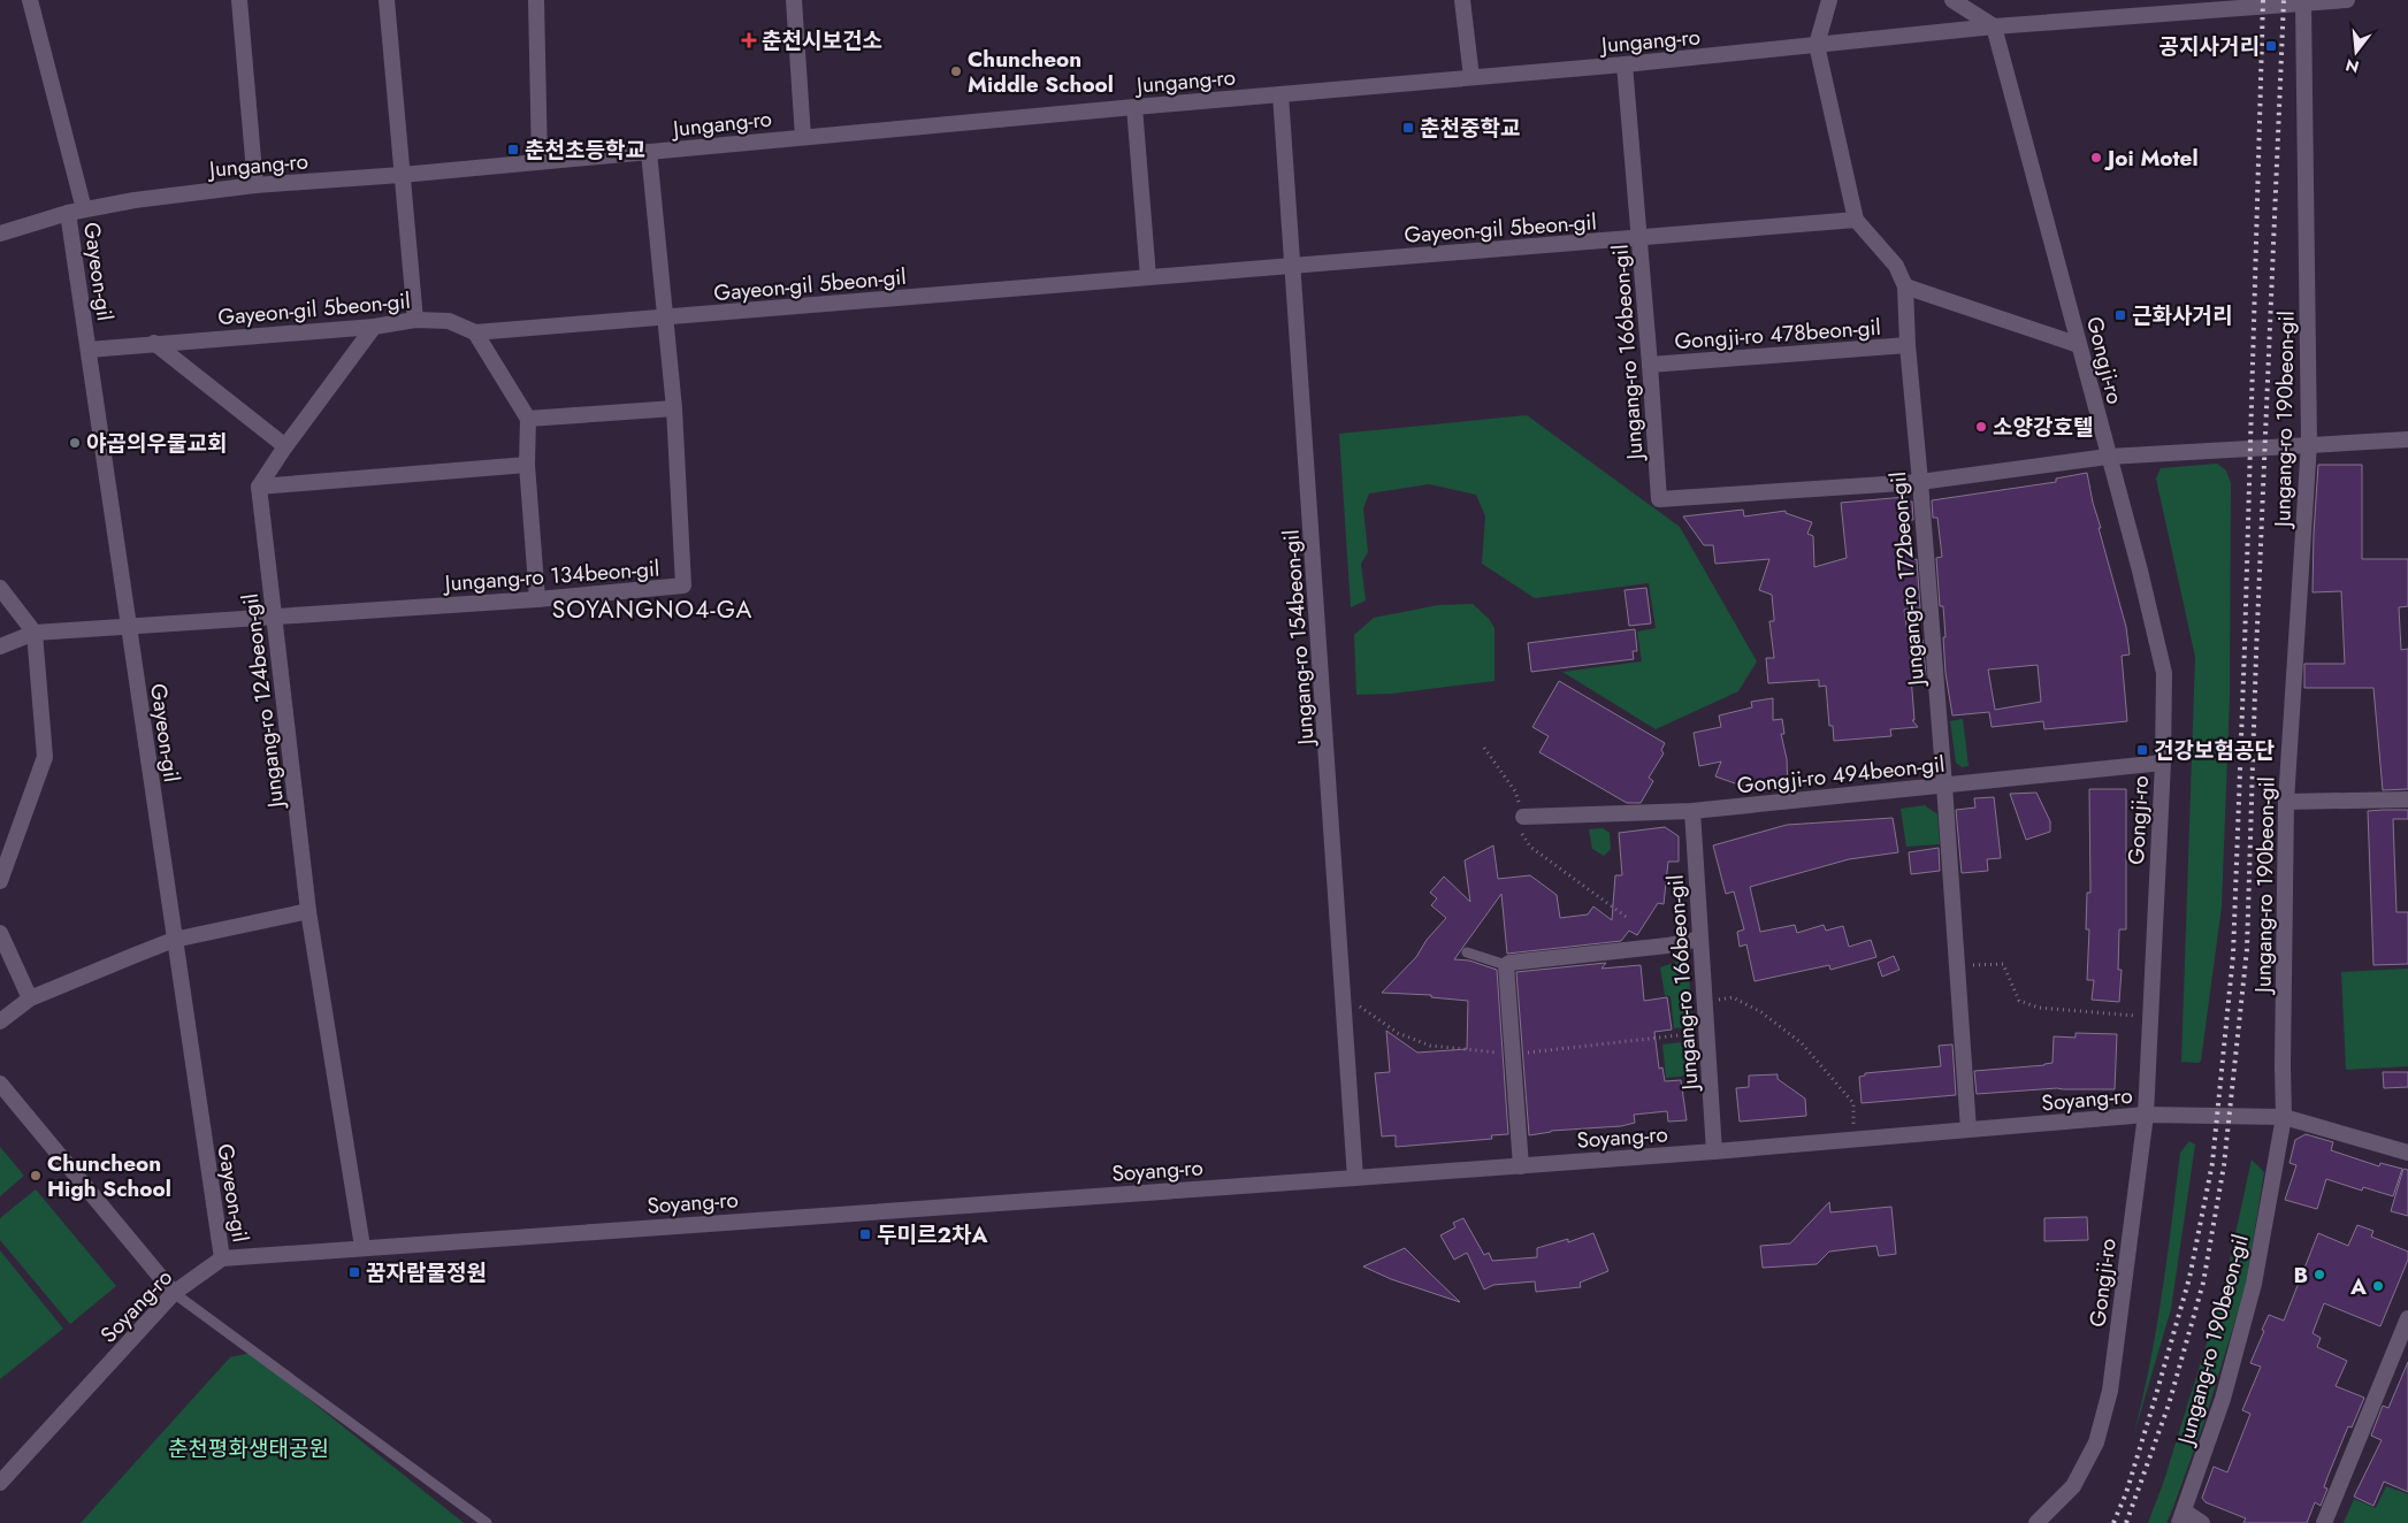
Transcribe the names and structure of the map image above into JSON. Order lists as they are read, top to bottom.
{
  "streets": {
    "street": [
      "Jungang-ro",
      "Gayeon-gil 5beon-gil",
      "Gayeon-gil",
      "Gongji-ro 478beon-gil",
      "Jungang-ro 166beon-gil",
      "Gongji-ro",
      "Jungang-ro 190beon-gil",
      "Jungang-ro 134beon-gil",
      "Jungang-ro 172beon-gil",
      "Jungang-ro 154beon-gil",
      "Jungang-ro 124beon-gil",
      "Gongji-ro 494beon-gil",
      "Soyang-ro"
    ]
  },
  "crossings": [
    ["Jungang-ro", "Gayeon-gil"],
    ["Jungang-ro", "Jungang-ro 166beon-gil"],
    ["Jungang-ro", "Gongji-ro"],
    ["Jungang-ro", "Jungang-ro 190beon-gil"],
    ["Jungang-ro", "Jungang-ro 134beon-gil"],
    ["Jungang-ro", "Jungang-ro 172beon-gil"],
    ["Jungang-ro", "Jungang-ro 154beon-gil"],
    ["Gayeon-gil 5beon-gil", "Gayeon-gil"],
    ["Gayeon-gil 5beon-gil", "Jungang-ro 166beon-gil"],
    ["Gayeon-gil 5beon-gil", "Jungang-ro 134beon-gil"],
    ["Gayeon-gil 5beon-gil", "Jungang-ro 172beon-gil"],
    ["Gayeon-gil 5beon-gil", "Jungang-ro 154beon-gil"],
    ["Gayeon-gil", "Jungang-ro 134beon-gil"],
    ["Gayeon-gil", "Soyang-ro"],
    ["Gongji-ro 478beon-gil", "Jungang-ro 166beon-gil"],
    ["Gongji-ro 478beon-gil", "Jungang-ro 172beon-gil"],
    ["Jungang-ro 166beon-gil", "Jungang-ro 172beon-gil"],
    ["Jungang-ro 166beon-gil", "Gongji-ro 494beon-gil"],
    ["Jungang-ro 166beon-gil", "Soyang-ro"],
    ["Gongji-ro", "Gongji-ro 494beon-gil"],
    ["Gongji-ro", "Soyang-ro"],
    ["Jungang-ro 190beon-gil", "Soyang-ro"],
    ["Jungang-ro 134beon-gil", "Jungang-ro 124beon-gil"],
    ["Jungang-ro 172beon-gil", "Gongji-ro 494beon-gil"],
    ["Jungang-ro 172beon-gil", "Soyang-ro"],
    ["Jungang-ro 154beon-gil", "Soyang-ro"],
    ["Jungang-ro 124beon-gil", "Soyang-ro"]
  ],
  "districts": ["SOYANGNO4-GA"],
  "parks": ["춘천평화생태공원"],
  "places": {
    "health": ["춘천시보건소"],
    "transit": [
      "공지사거리",
      "춘천중학교",
      "춘천초등학교",
      "근화사거리",
      "건강보험공단",
      "두미르2차A",
      "꿈자람물정원"
    ],
    "other": [
      "Chuncheon Middle School",
      "Joi Motel",
      "소양강호텔",
      "야곱의우물교회",
      "Chuncheon High School",
      "B",
      "A"
    ]
  },
  "north": "bottom"
}
